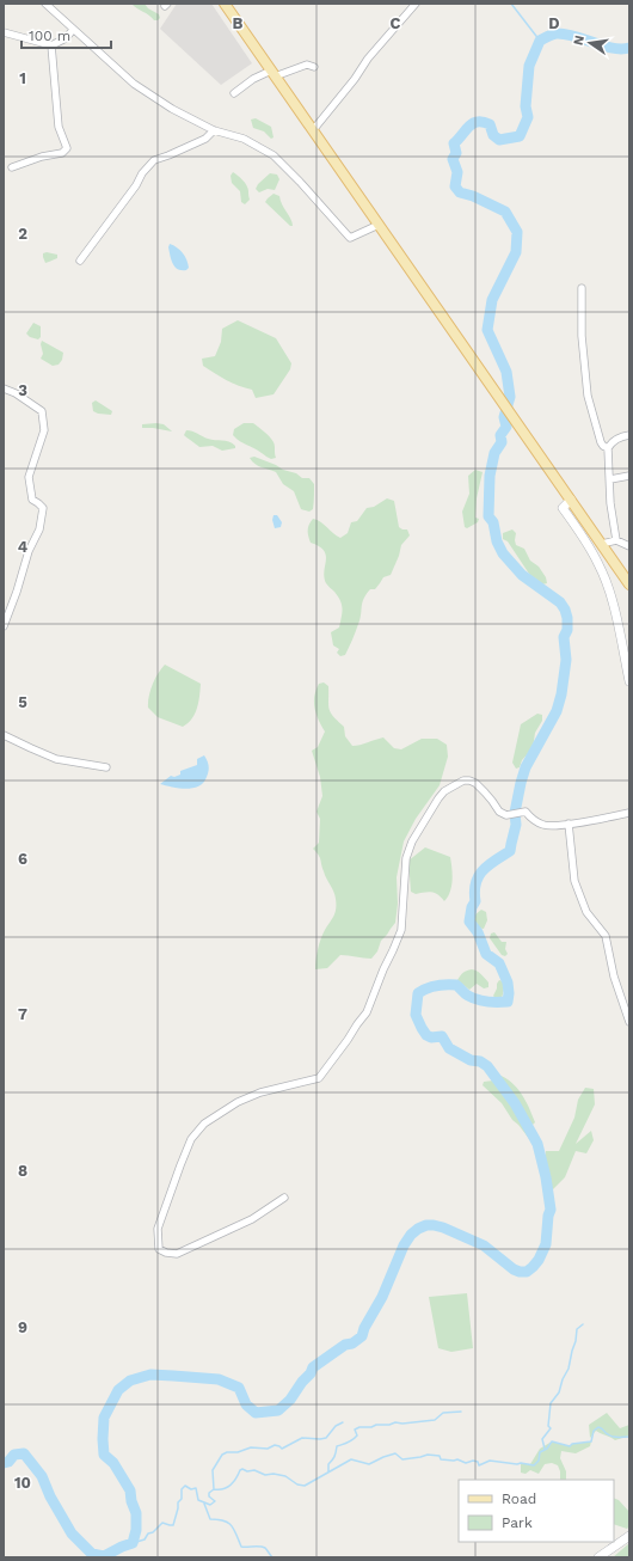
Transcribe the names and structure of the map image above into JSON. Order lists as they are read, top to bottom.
{
  "legend": ["Road", "Park"],
  "scale_bar": "100 m",
  "north": "left",
  "grid": {
    "columns": ["B", "C", "D"],
    "rows": [
      "1",
      "2",
      "3",
      "4",
      "5",
      "6",
      "7",
      "8",
      "9",
      "10"
    ]
  }
}
